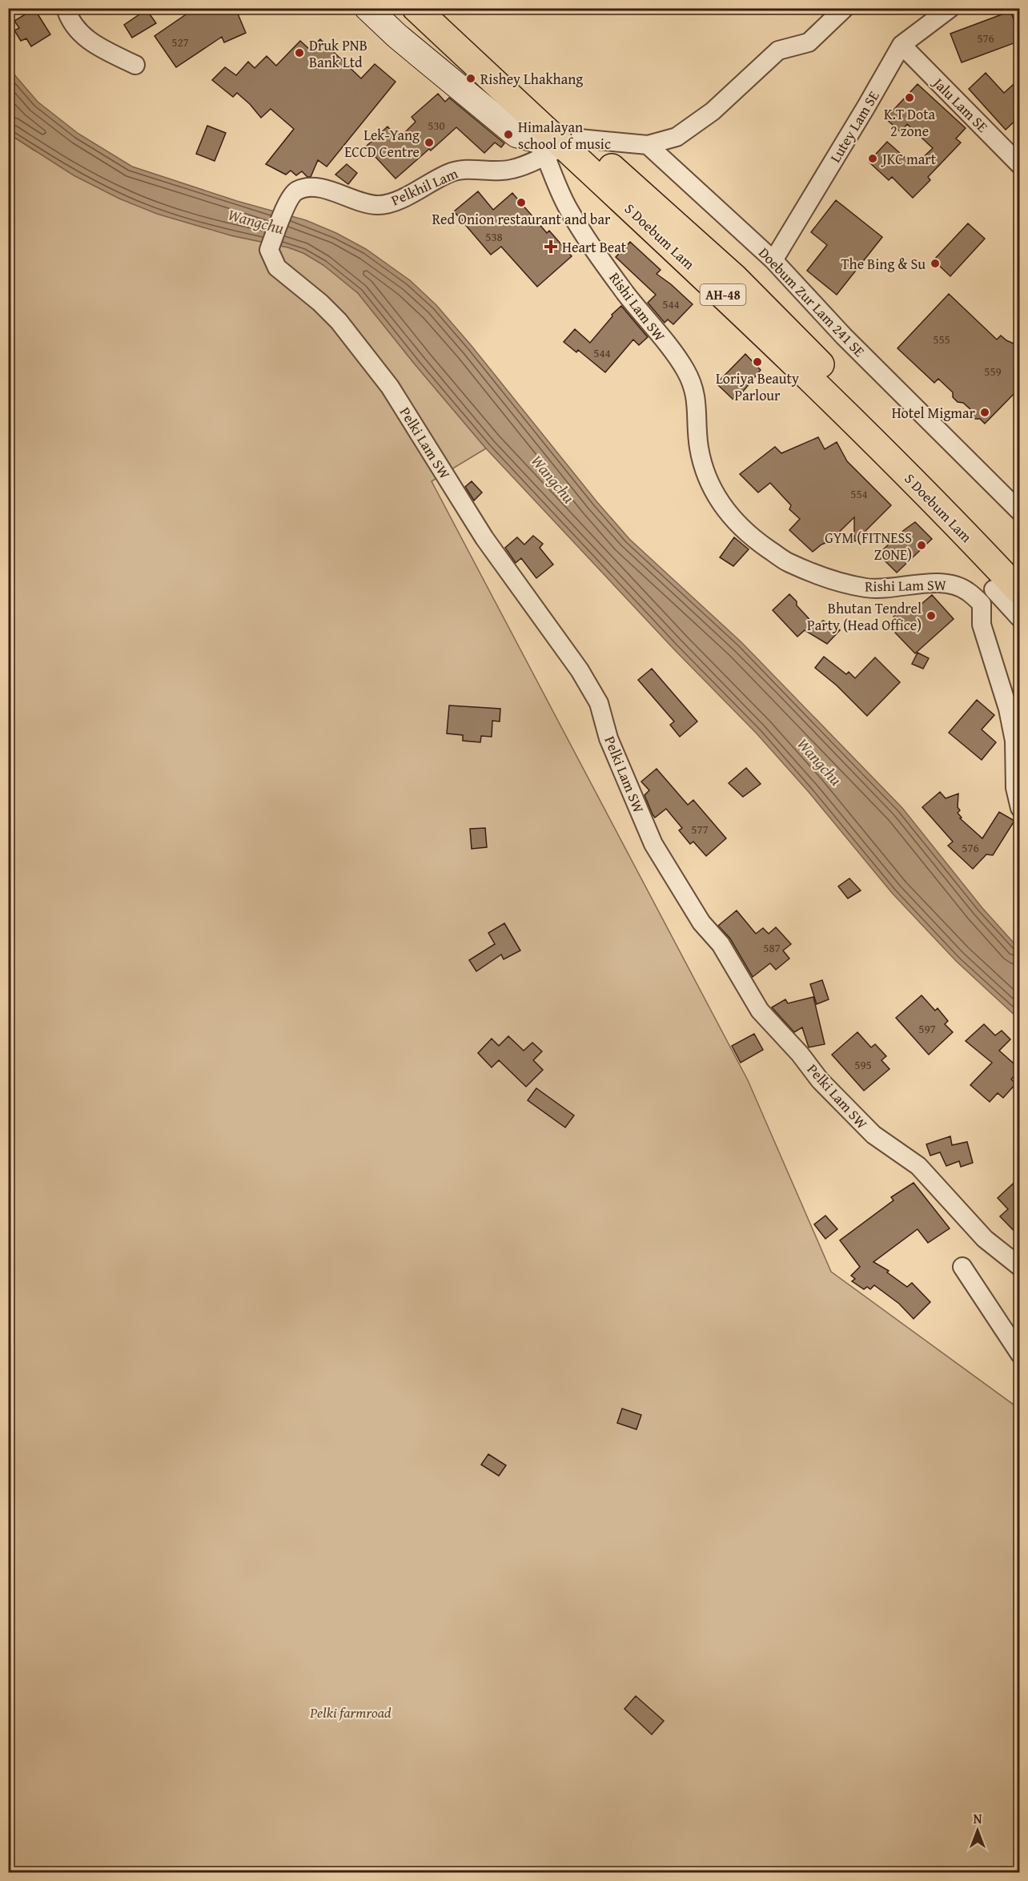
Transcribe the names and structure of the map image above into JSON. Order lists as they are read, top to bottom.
{
  "streets": {
    "highway": ["S Doebum Lam", "AH-48"],
    "street": [
      "Jalu Lam SE",
      "Lutey Lam SE",
      "Pelkhil Lam",
      "Doebum Zur Lam 241 SE",
      "Rishi Lam SW",
      "Pelki Lam SW"
    ]
  },
  "crossings": [
    ["Jalu Lam SE", "Lutey Lam SE"],
    ["Lutey Lam SE", "Doebum Zur Lam 241 SE"],
    ["Pelkhil Lam", "S Doebum Lam"],
    ["Pelkhil Lam", "Rishi Lam SW"],
    ["Pelkhil Lam", "Pelki Lam SW"],
    ["S Doebum Lam", "Rishi Lam SW"]
  ],
  "water": ["Wangchu"],
  "parks": ["Pelki farmroad"],
  "places": {
    "other": [
      "Druk PNB Bank Ltd",
      "Rishey Lhakhang",
      "K.T Dota 2 zone",
      "Himalayan school of music",
      "Lek-Yang ECCD Centre",
      "JKC mart",
      "Red Onion restaurant and bar",
      "The Bing & Su",
      "Loriya Beauty Parlour",
      "Hotel Migmar",
      "GYM (FITNESS ZONE)",
      "Bhutan Tendrel Party (Head Office)"
    ],
    "health": ["Heart Beat"]
  },
  "house_numbers": [
    "576",
    "527",
    "530",
    "538",
    "544",
    "555",
    "544",
    "559",
    "554",
    "577",
    "576",
    "587",
    "597",
    "595"
  ],
  "north": "top"
}
